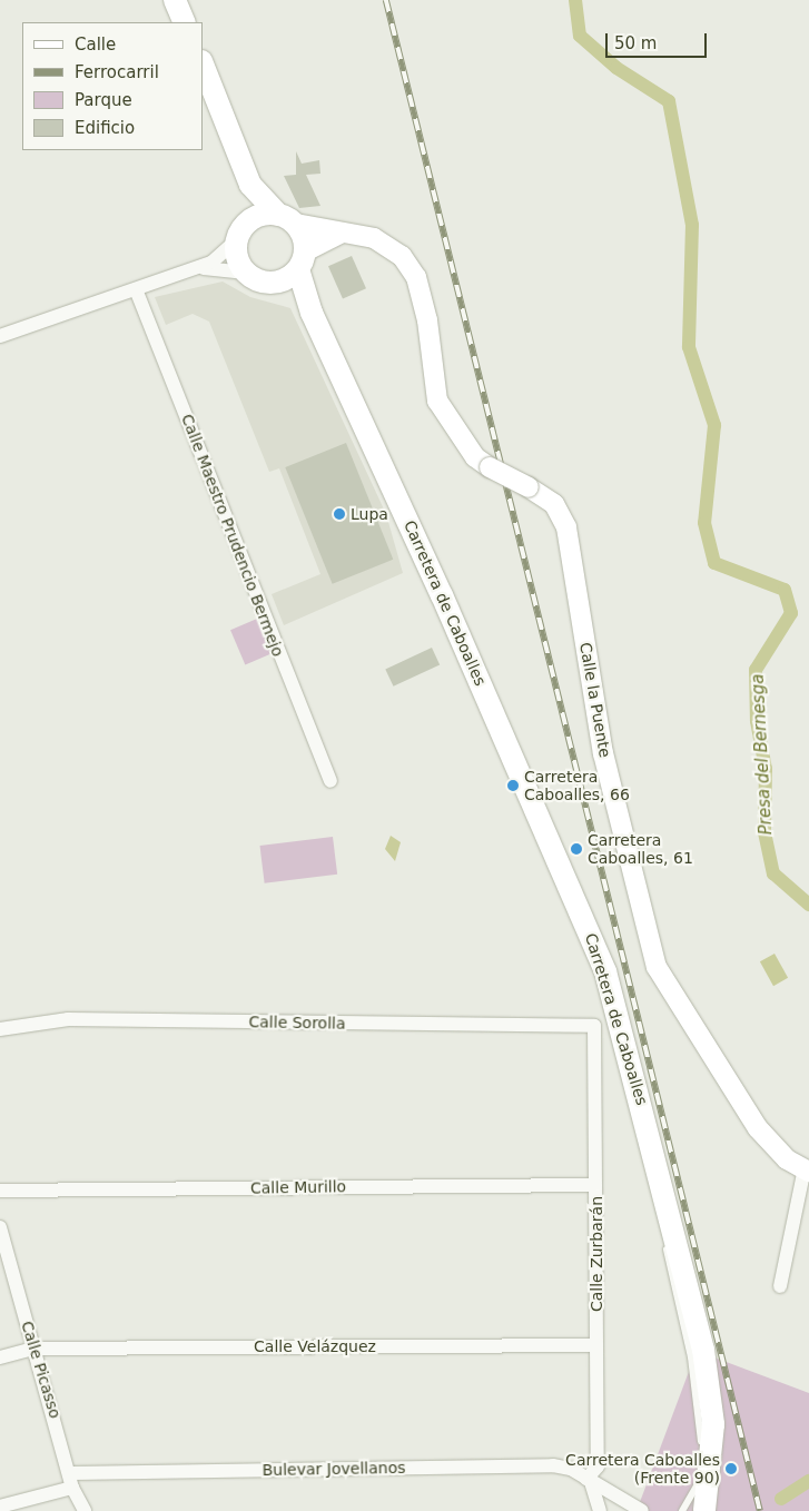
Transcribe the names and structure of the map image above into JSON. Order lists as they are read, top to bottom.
{
  "streets": {
    "main road": ["Carretera de Caboalles"],
    "street": [
      "Calle Maestro Prudencio Bermejo",
      "Calle la Puente",
      "Calle Sorolla",
      "Calle Murillo",
      "Calle Zurbarán",
      "Calle Velázquez",
      "Calle Picasso",
      "Bulevar Jovellanos"
    ]
  },
  "crossings": [
    ["Carretera de Caboalles", "Calle la Puente"],
    ["Calle Sorolla", "Calle Zurbarán"],
    ["Calle Murillo", "Calle Zurbarán"],
    ["Calle Zurbarán", "Calle Velázquez"],
    ["Calle Zurbarán", "Bulevar Jovellanos"],
    ["Calle Velázquez", "Calle Picasso"],
    ["Calle Picasso", "Bulevar Jovellanos"]
  ],
  "water": ["Presa del Bernesga"],
  "places": [
    "Lupa",
    "Carretera Caboalles, 66",
    "Carretera Caboalles, 61",
    "Carretera Caboalles (Frente 90)"
  ],
  "legend": [
    "Calle",
    "Ferrocarril",
    "Parque",
    "Edificio"
  ],
  "scale_bar": "50 m"
}
